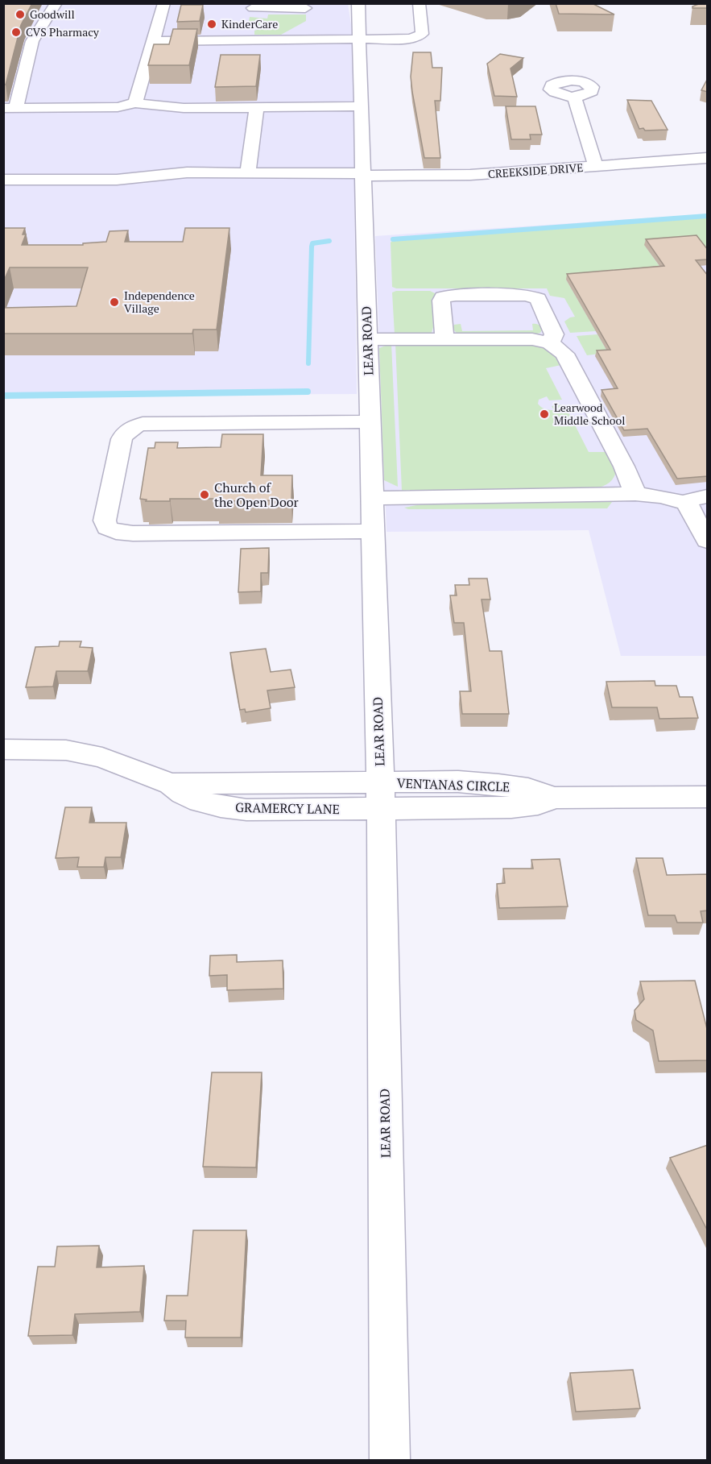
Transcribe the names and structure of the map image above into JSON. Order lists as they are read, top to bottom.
{
  "streets": {
    "street": [
      "CREEKSIDE DRIVE",
      "LEAR ROAD",
      "VENTANAS CIRCLE",
      "GRAMERCY LANE"
    ]
  },
  "crossings": [
    ["CREEKSIDE DRIVE", "LEAR ROAD"],
    ["LEAR ROAD", "VENTANAS CIRCLE"],
    ["LEAR ROAD", "GRAMERCY LANE"],
    ["VENTANAS CIRCLE", "GRAMERCY LANE"]
  ],
  "places": [
    "Goodwill",
    "KinderCare",
    "CVS Pharmacy",
    "Independence Village",
    "Learwood Middle School",
    "Church of the Open Door"
  ]
}
